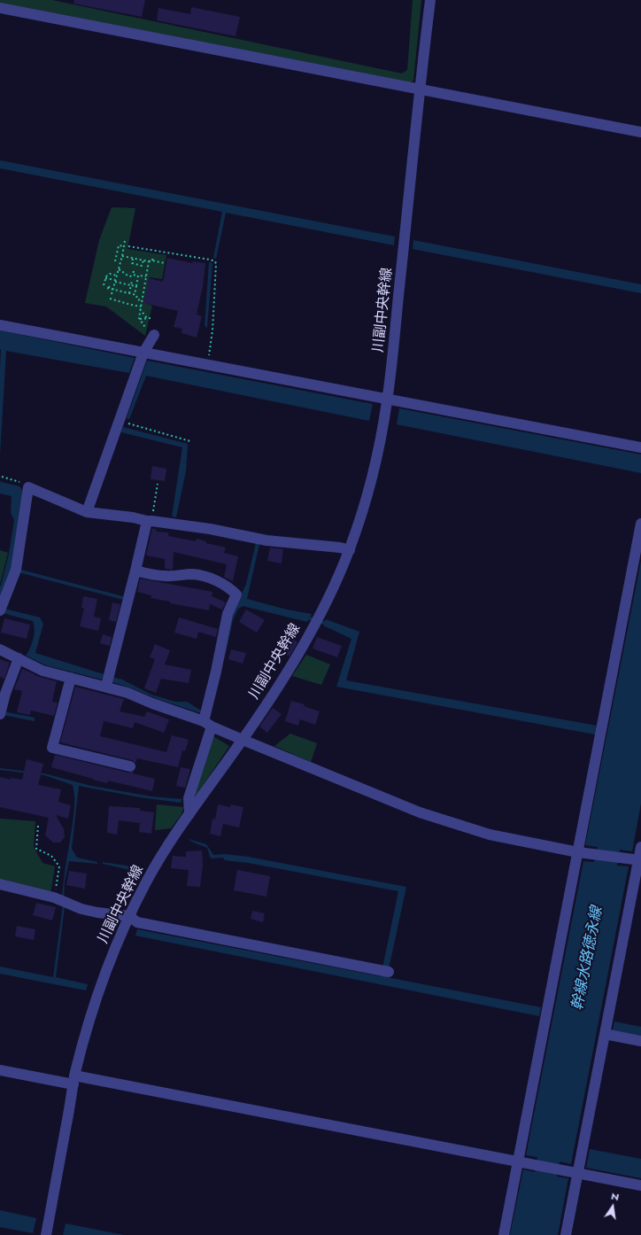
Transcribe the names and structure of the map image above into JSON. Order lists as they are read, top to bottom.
{
  "streets": {
    "street": ["川副中央幹線"]
  },
  "water": ["幹線水路徳永線"],
  "north": "top"
}
